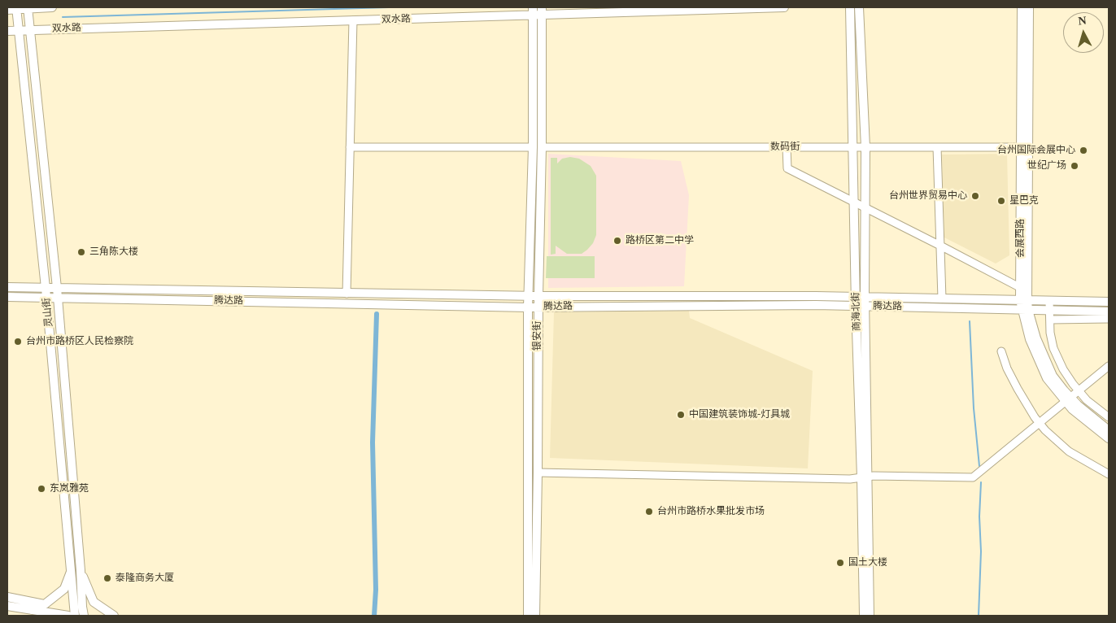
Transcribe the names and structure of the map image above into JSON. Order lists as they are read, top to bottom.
{
  "streets": {
    "main road": [
      "双水路",
      "会展西路",
      "腾达路",
      "商海北街",
      "灵山街",
      "银安街"
    ],
    "street": ["数码街"]
  },
  "crossings": [
    ["双水路", "灵山街"],
    ["双水路", "银安街"],
    ["数码街", "会展西路"],
    ["数码街", "商海北街"],
    ["数码街", "银安街"],
    ["会展西路", "腾达路"],
    ["腾达路", "商海北街"],
    ["腾达路", "灵山街"],
    ["腾达路", "银安街"]
  ],
  "places": [
    "台州国际会展中心",
    "世纪广场",
    "台州世界贸易中心",
    "星巴克",
    "路桥区第二中学",
    "三角陈大楼",
    "台州市路桥区人民检察院",
    "中国建筑装饰城-灯具城",
    "东岚雅苑",
    "台州市路桥水果批发市场",
    "国土大楼",
    "泰隆商务大厦"
  ],
  "north": "top"
}
